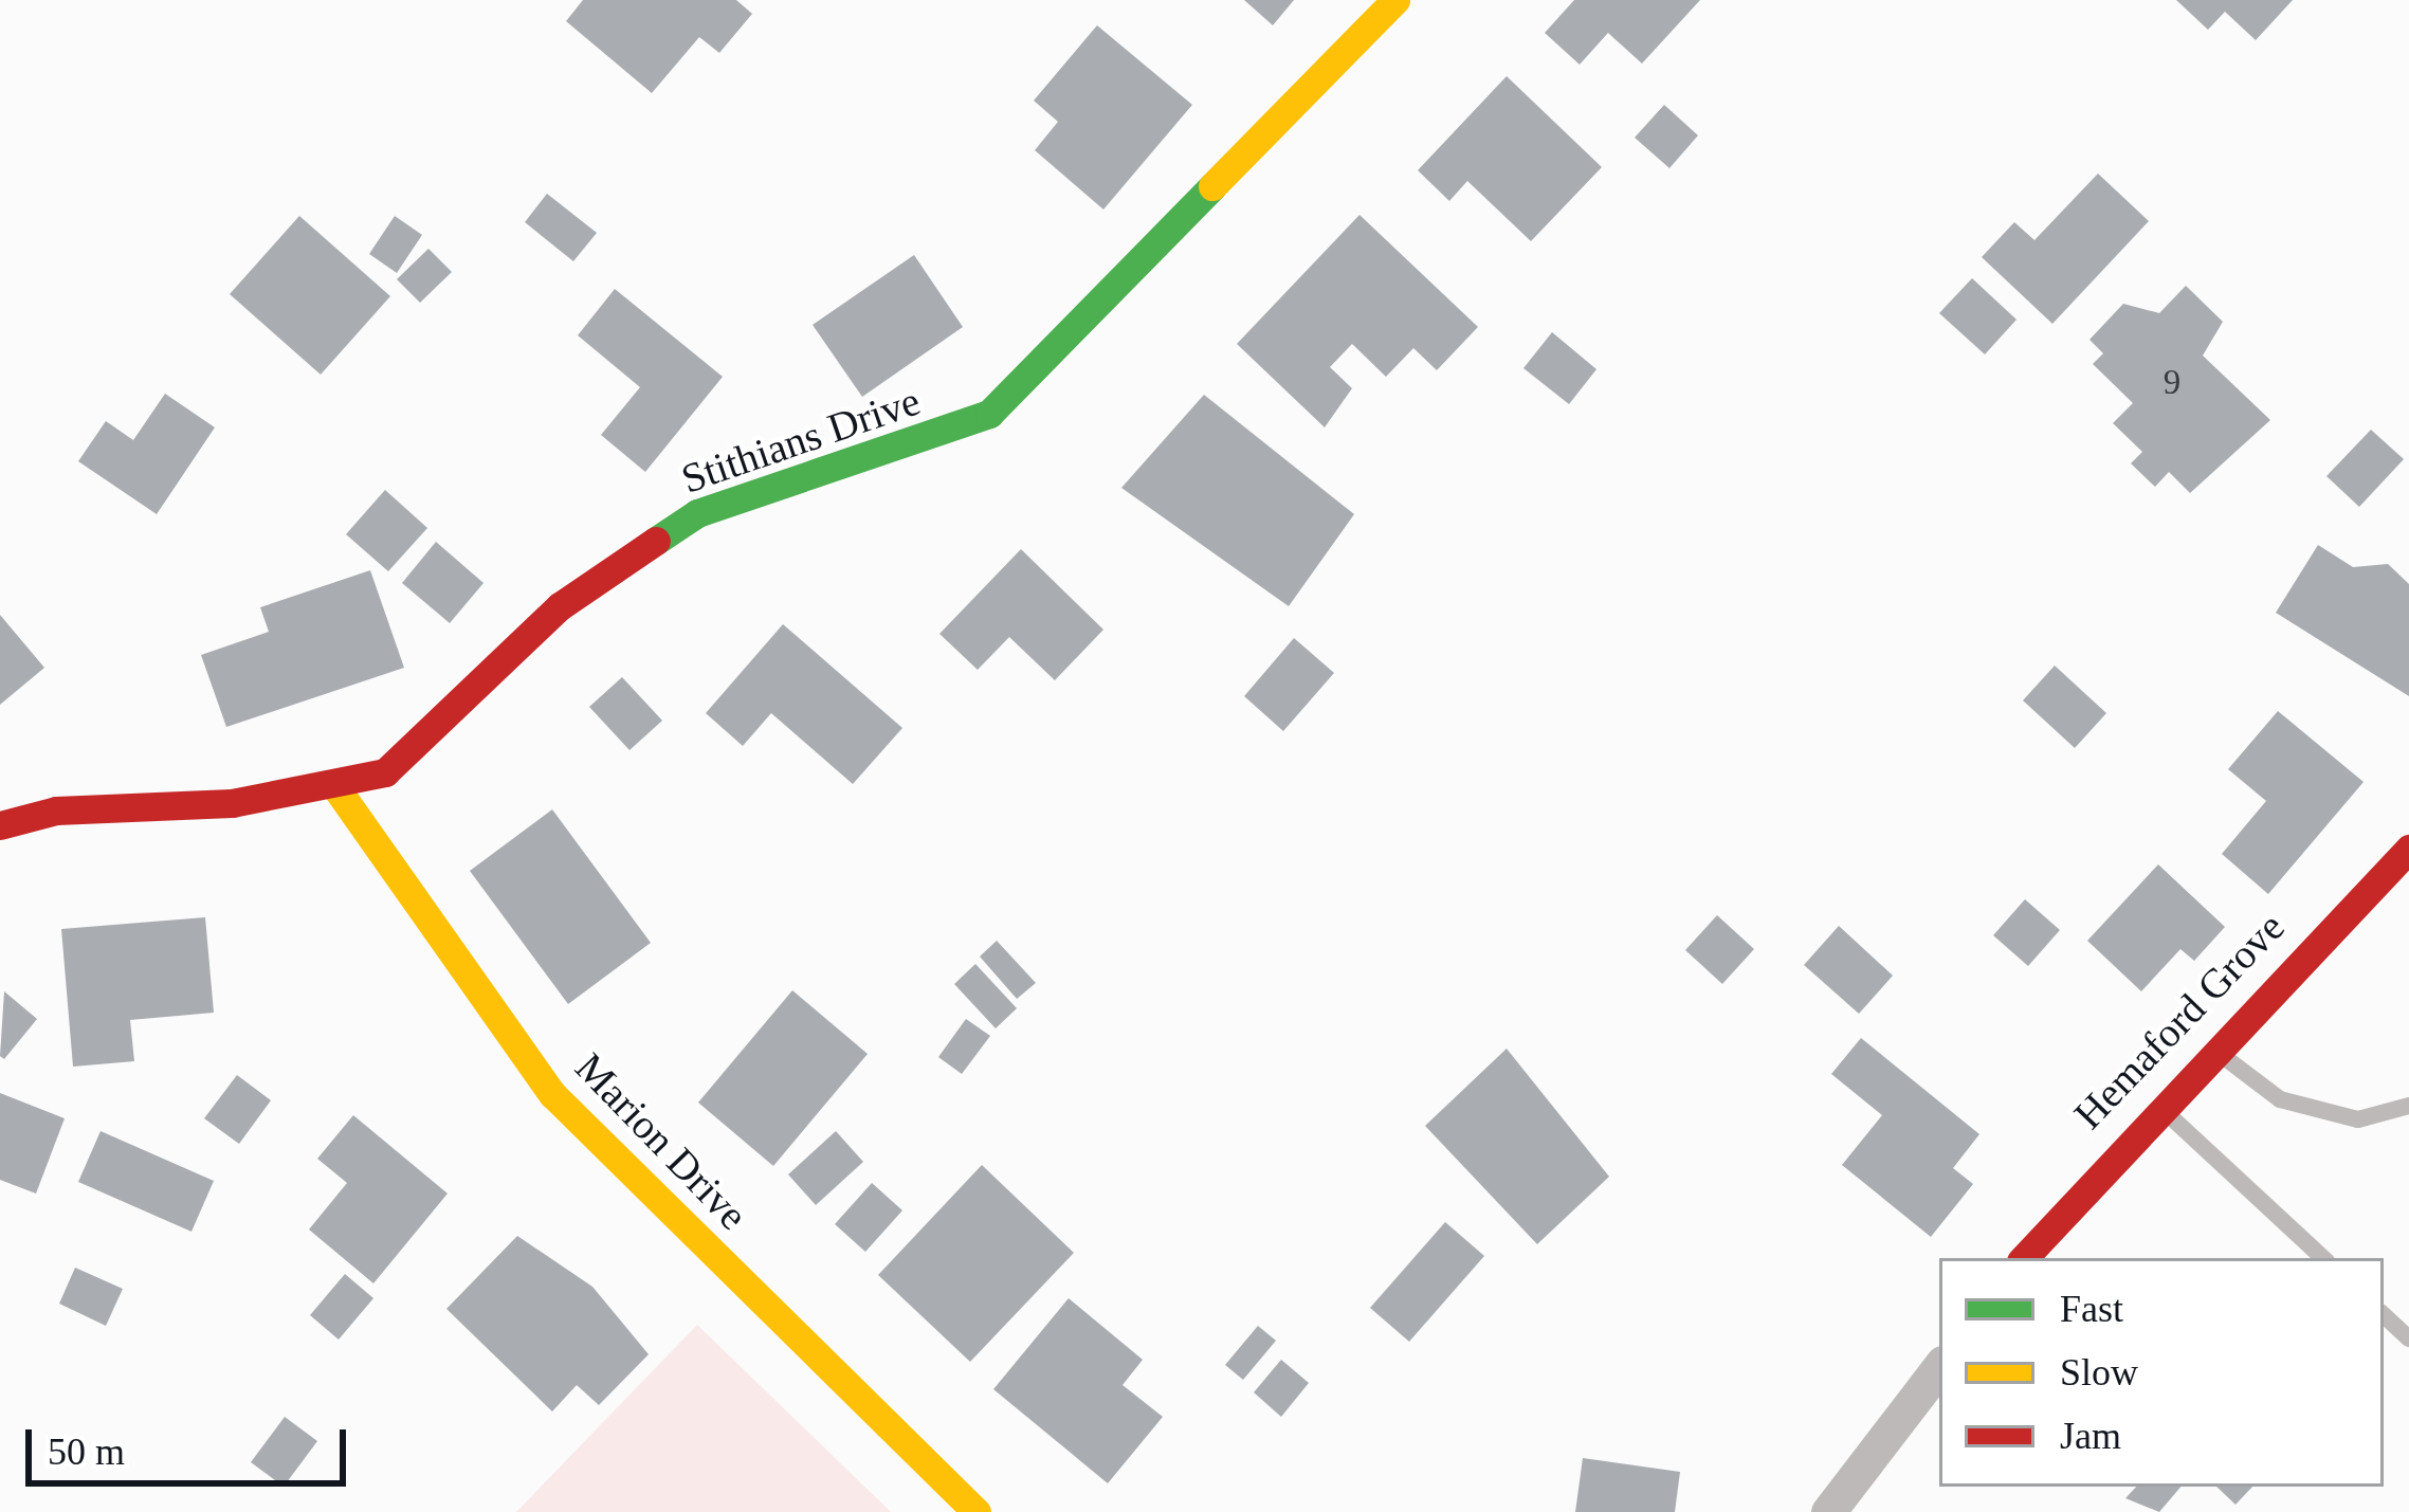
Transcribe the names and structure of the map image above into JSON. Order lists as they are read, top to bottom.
{
  "streets": {
    "street": ["Stithians Drive", "Hemaford Grove", "Marion Drive"]
  },
  "crossings": [
    ["Stithians Drive", "Marion Drive"]
  ],
  "house_numbers": ["9"],
  "legend": ["Fast", "Slow", "Jam"],
  "scale_bar": "50 m"
}
